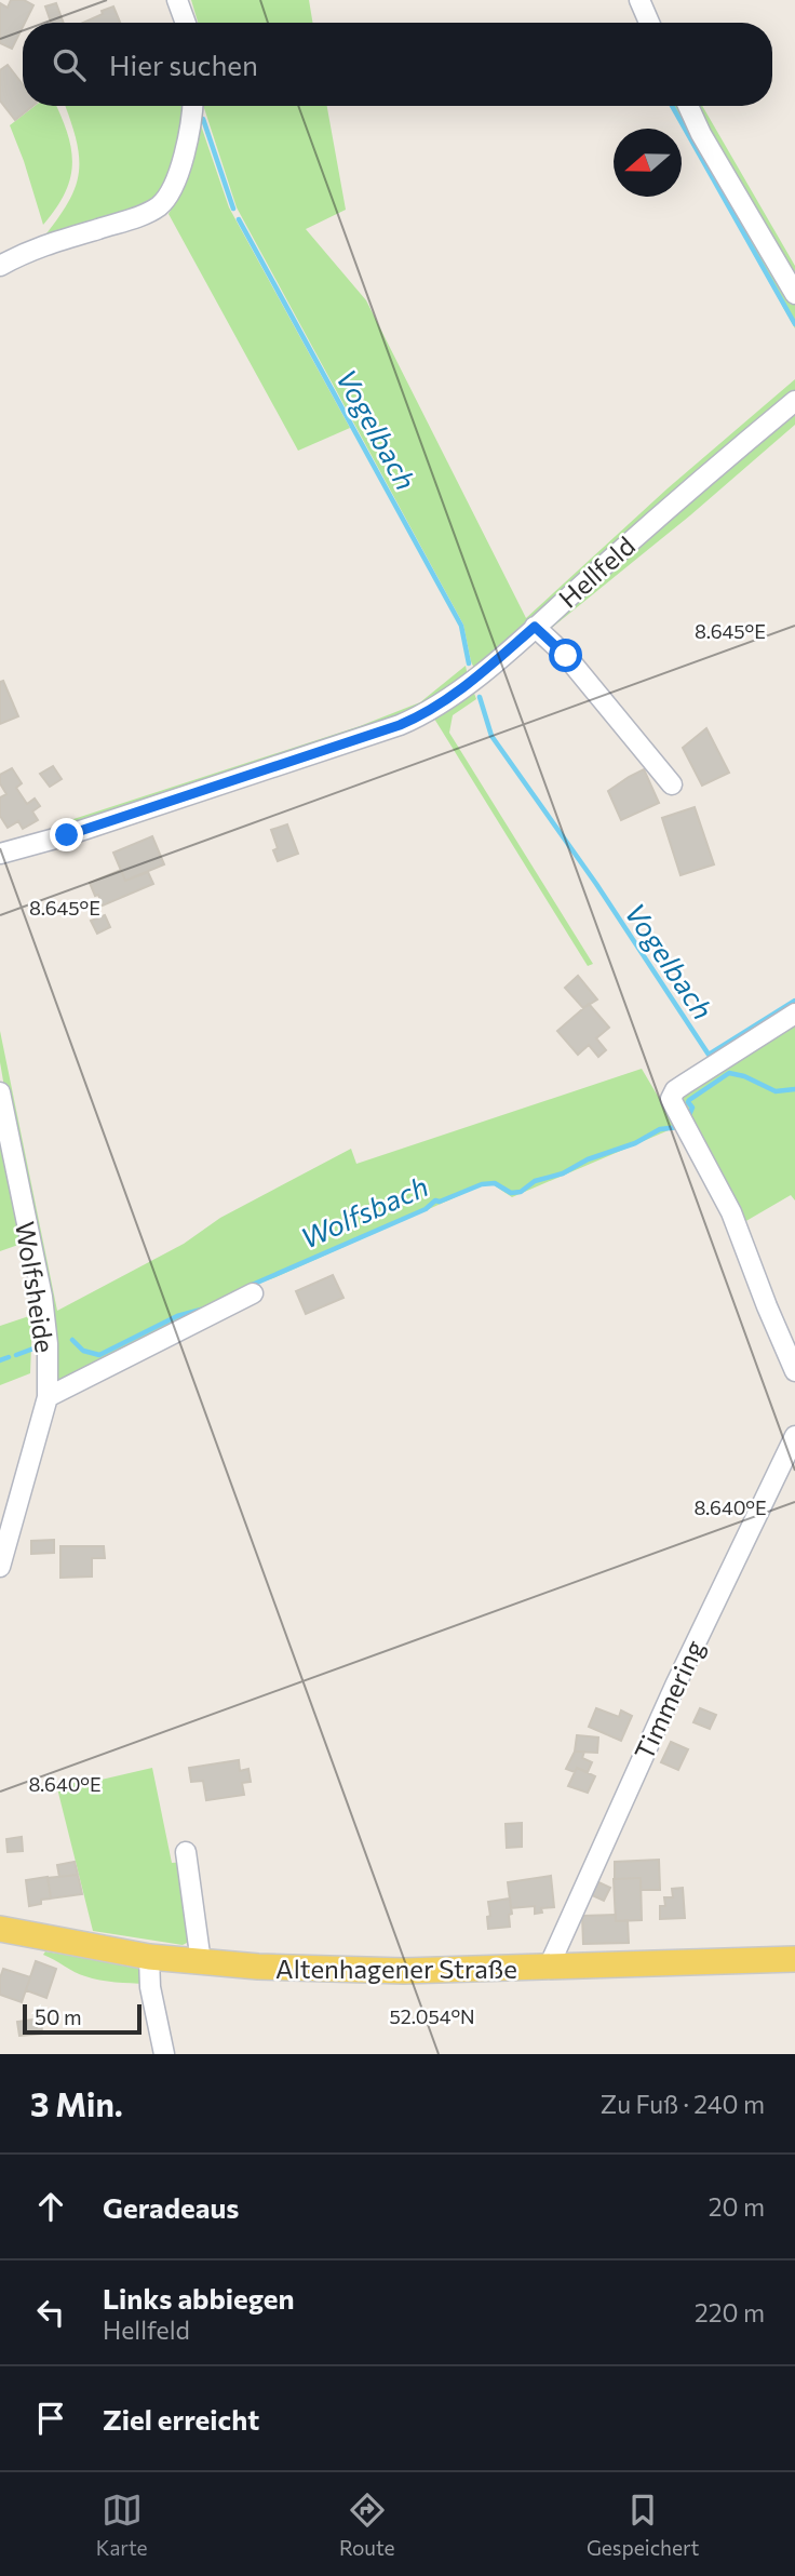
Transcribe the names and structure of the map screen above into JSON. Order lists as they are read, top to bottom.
{
  "streets": {
    "main road": ["Altenhagener Straße"],
    "street": ["Hellfeld", "Wolfsheide", "Timmering"]
  },
  "crossings": [
    ["Timmering", "Altenhagener Straße"]
  ],
  "water": ["Vogelbach", "Wolfsbach"],
  "scale_bar": "50 m",
  "north": "left",
  "page": {
    "search": "Hier suchen",
    "scale": "50 m",
    "heading": ["3 Min.", "Zu Fuß · 240 m"],
    "list": [
      ["Geradeaus", "20 m"],
      ["Links abbiegen", "Hellfeld", "220 m"],
      "Ziel erreicht"
    ],
    "nav": ["Karte", "Route", "Gespeichert"]
  },
  "coordinates": ["8.645°E", "8.640°E", "52.054°N"]
}
